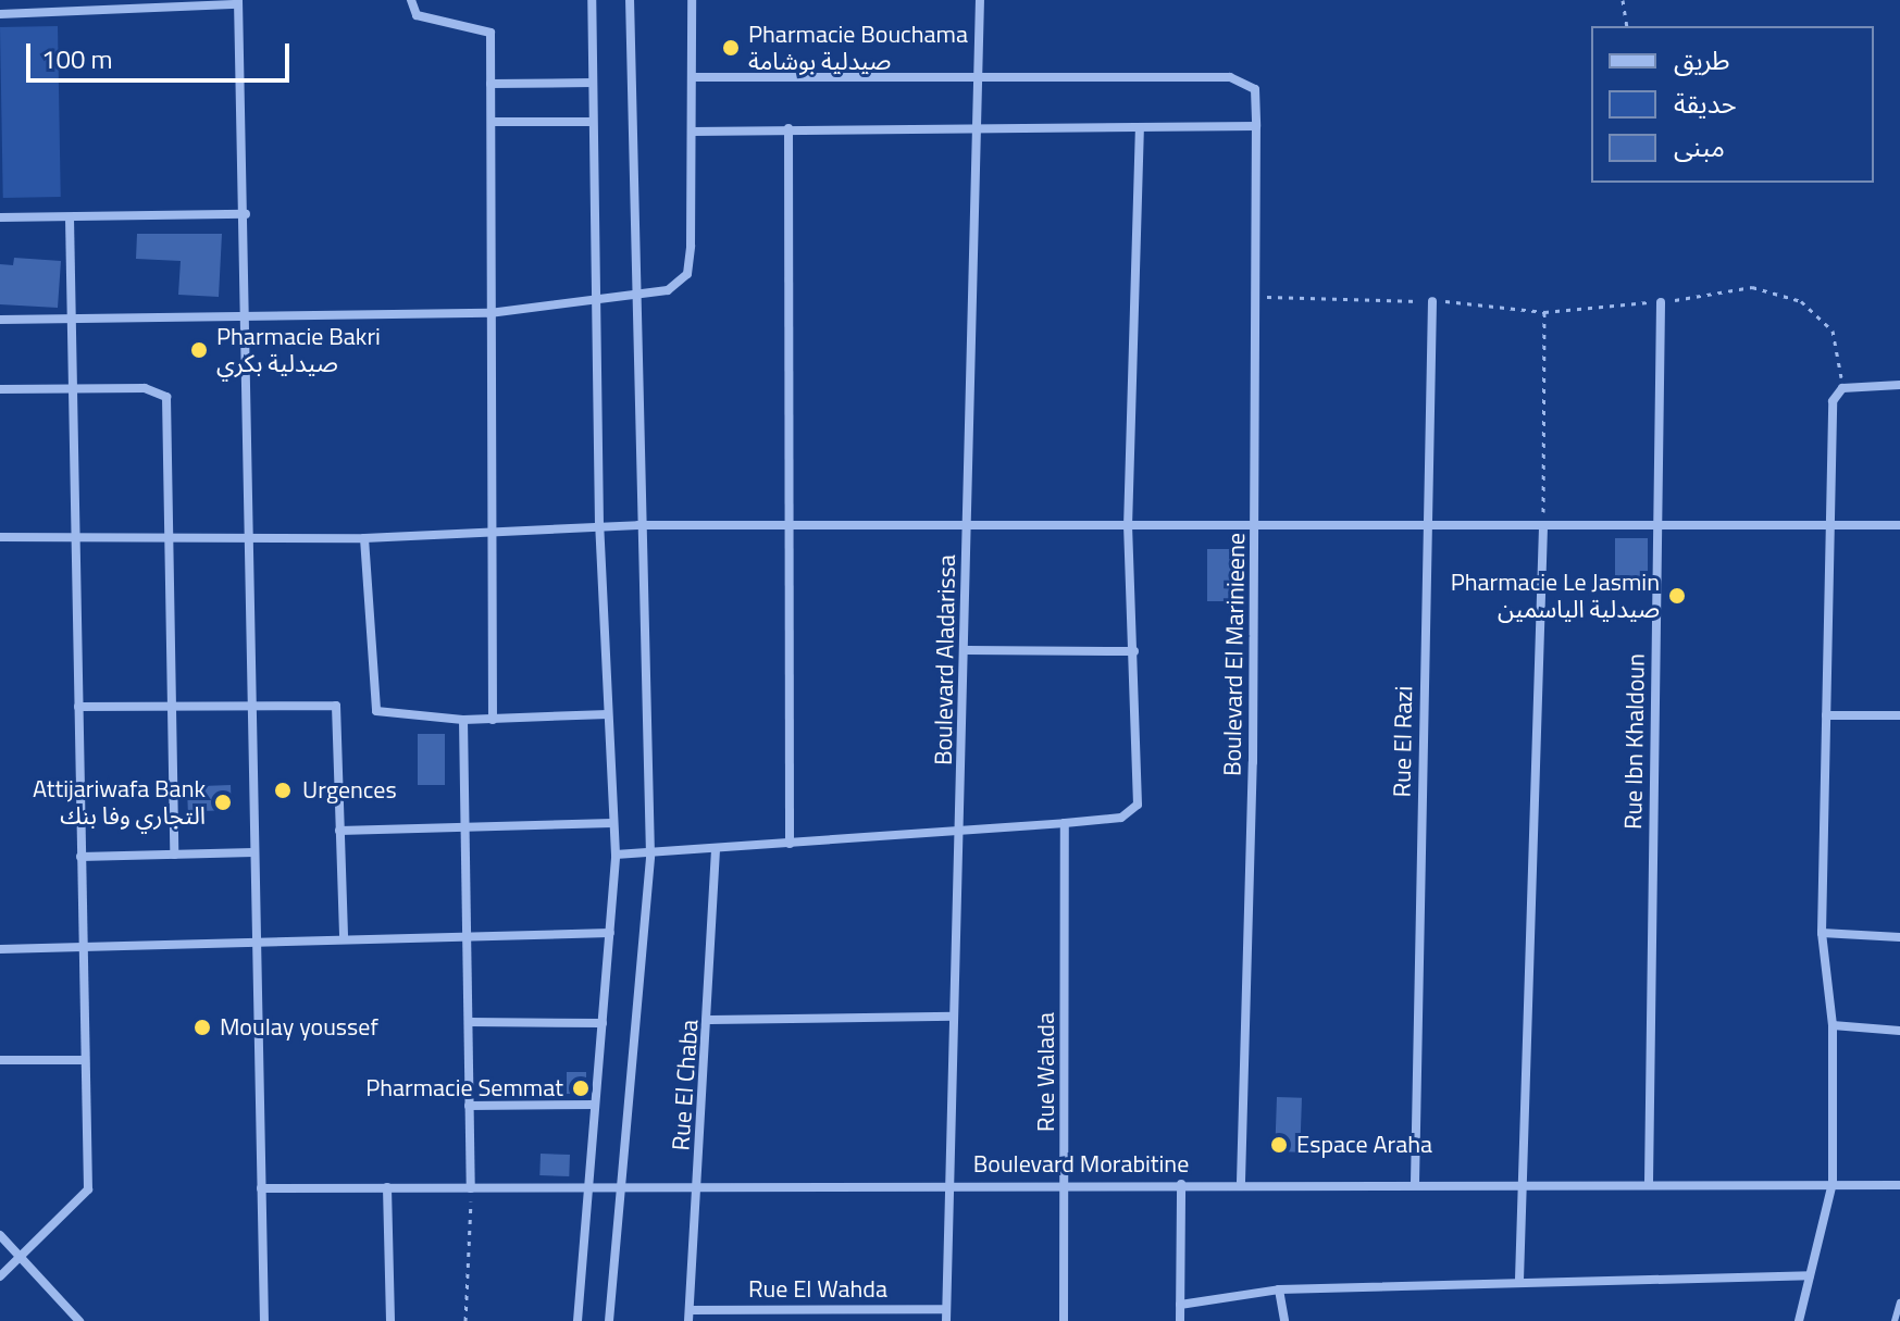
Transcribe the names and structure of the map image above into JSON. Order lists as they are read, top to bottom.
{
  "streets": {
    "street": [
      "Boulevard El Marinieene",
      "Boulevard Aladarissa",
      "Rue El Razi",
      "Rue Ibn Khaldoun",
      "Rue Walada",
      "Rue El Chaba",
      "Boulevard Morabitine",
      "Rue El Wahda"
    ]
  },
  "crossings": [
    ["Boulevard El Marinieene", "Boulevard Aladarissa"],
    ["Boulevard El Marinieene", "Boulevard Morabitine"],
    ["Boulevard Aladarissa", "Boulevard Morabitine"],
    ["Boulevard Aladarissa", "Rue El Wahda"],
    ["Rue El Razi", "Boulevard Morabitine"],
    ["Rue Ibn Khaldoun", "Boulevard Morabitine"],
    ["Rue Walada", "Boulevard Morabitine"],
    ["Rue El Chaba", "Boulevard Morabitine"],
    ["Rue El Chaba", "Rue El Wahda"]
  ],
  "places": [
    "Pharmacie Bouchama صيدلية بوشامة",
    "Pharmacie Bakri صيدلية بكري",
    "Pharmacie Le Jasmin صيدلية الياسمين",
    "Urgences",
    "Attijariwafa Bank التجاري وفا بنك",
    "Moulay youssef",
    "Pharmacie Semmat",
    "Espace Araha"
  ],
  "legend": ["طريق", "حديقة", "مبنى"],
  "scale_bar": "100 m"
}
